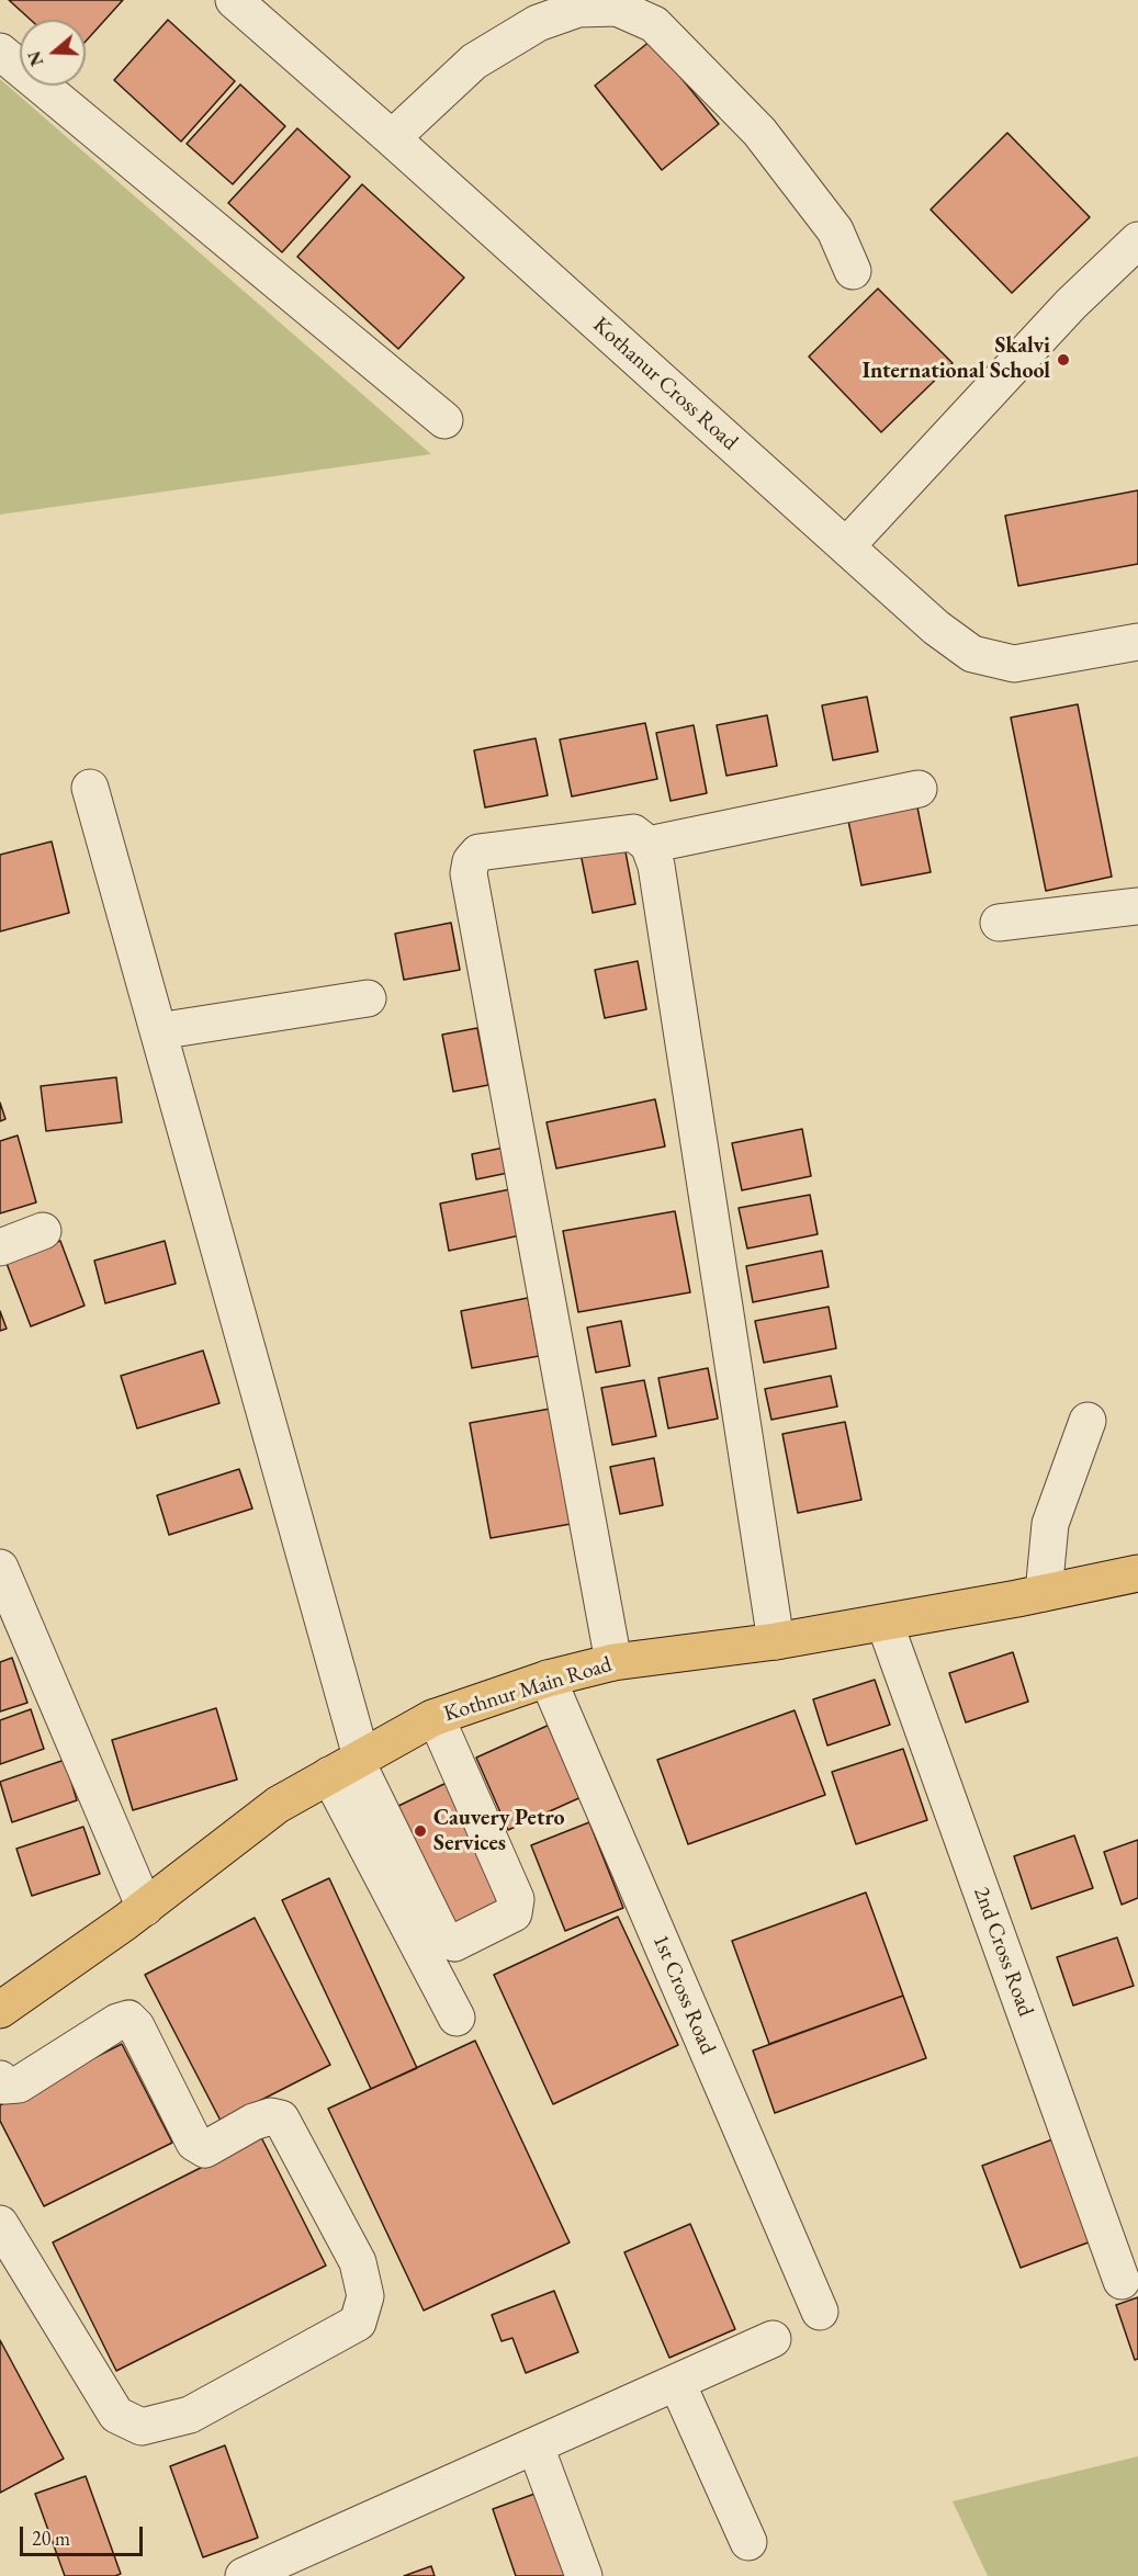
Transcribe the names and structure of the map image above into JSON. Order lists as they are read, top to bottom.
{
  "streets": {
    "main road": ["Kothnur Main Road"],
    "street": ["Kothanur Cross Road", "2nd Cross Road", "1st Cross Road"]
  },
  "crossings": [
    ["Kothnur Main Road", "2nd Cross Road"],
    ["Kothnur Main Road", "1st Cross Road"]
  ],
  "places": ["Skalvi International School", "Cauvery Petro Services"],
  "scale_bar": "20 m",
  "north": "left"
}
